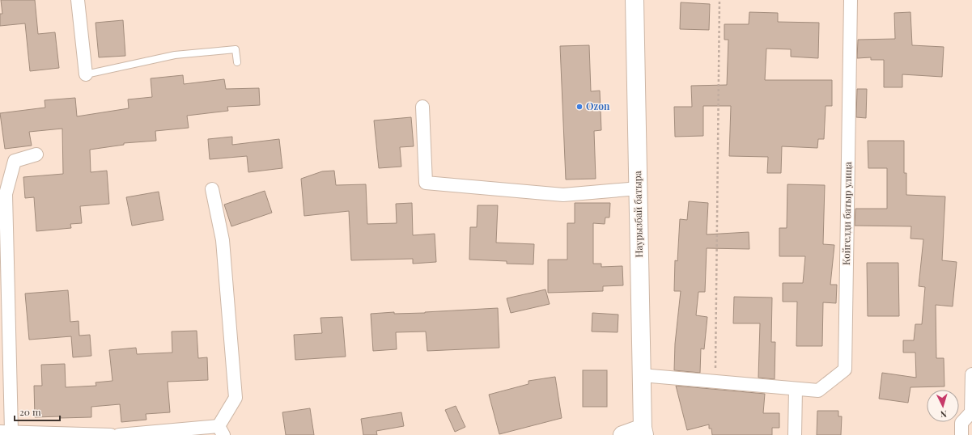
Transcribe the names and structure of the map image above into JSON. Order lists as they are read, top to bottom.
{
  "streets": {
    "main road": ["Наурызбай батыра"],
    "street": ["Койгелди батыр улица"]
  },
  "places": ["Ozon"],
  "scale_bar": "20 m",
  "north": "bottom"
}
